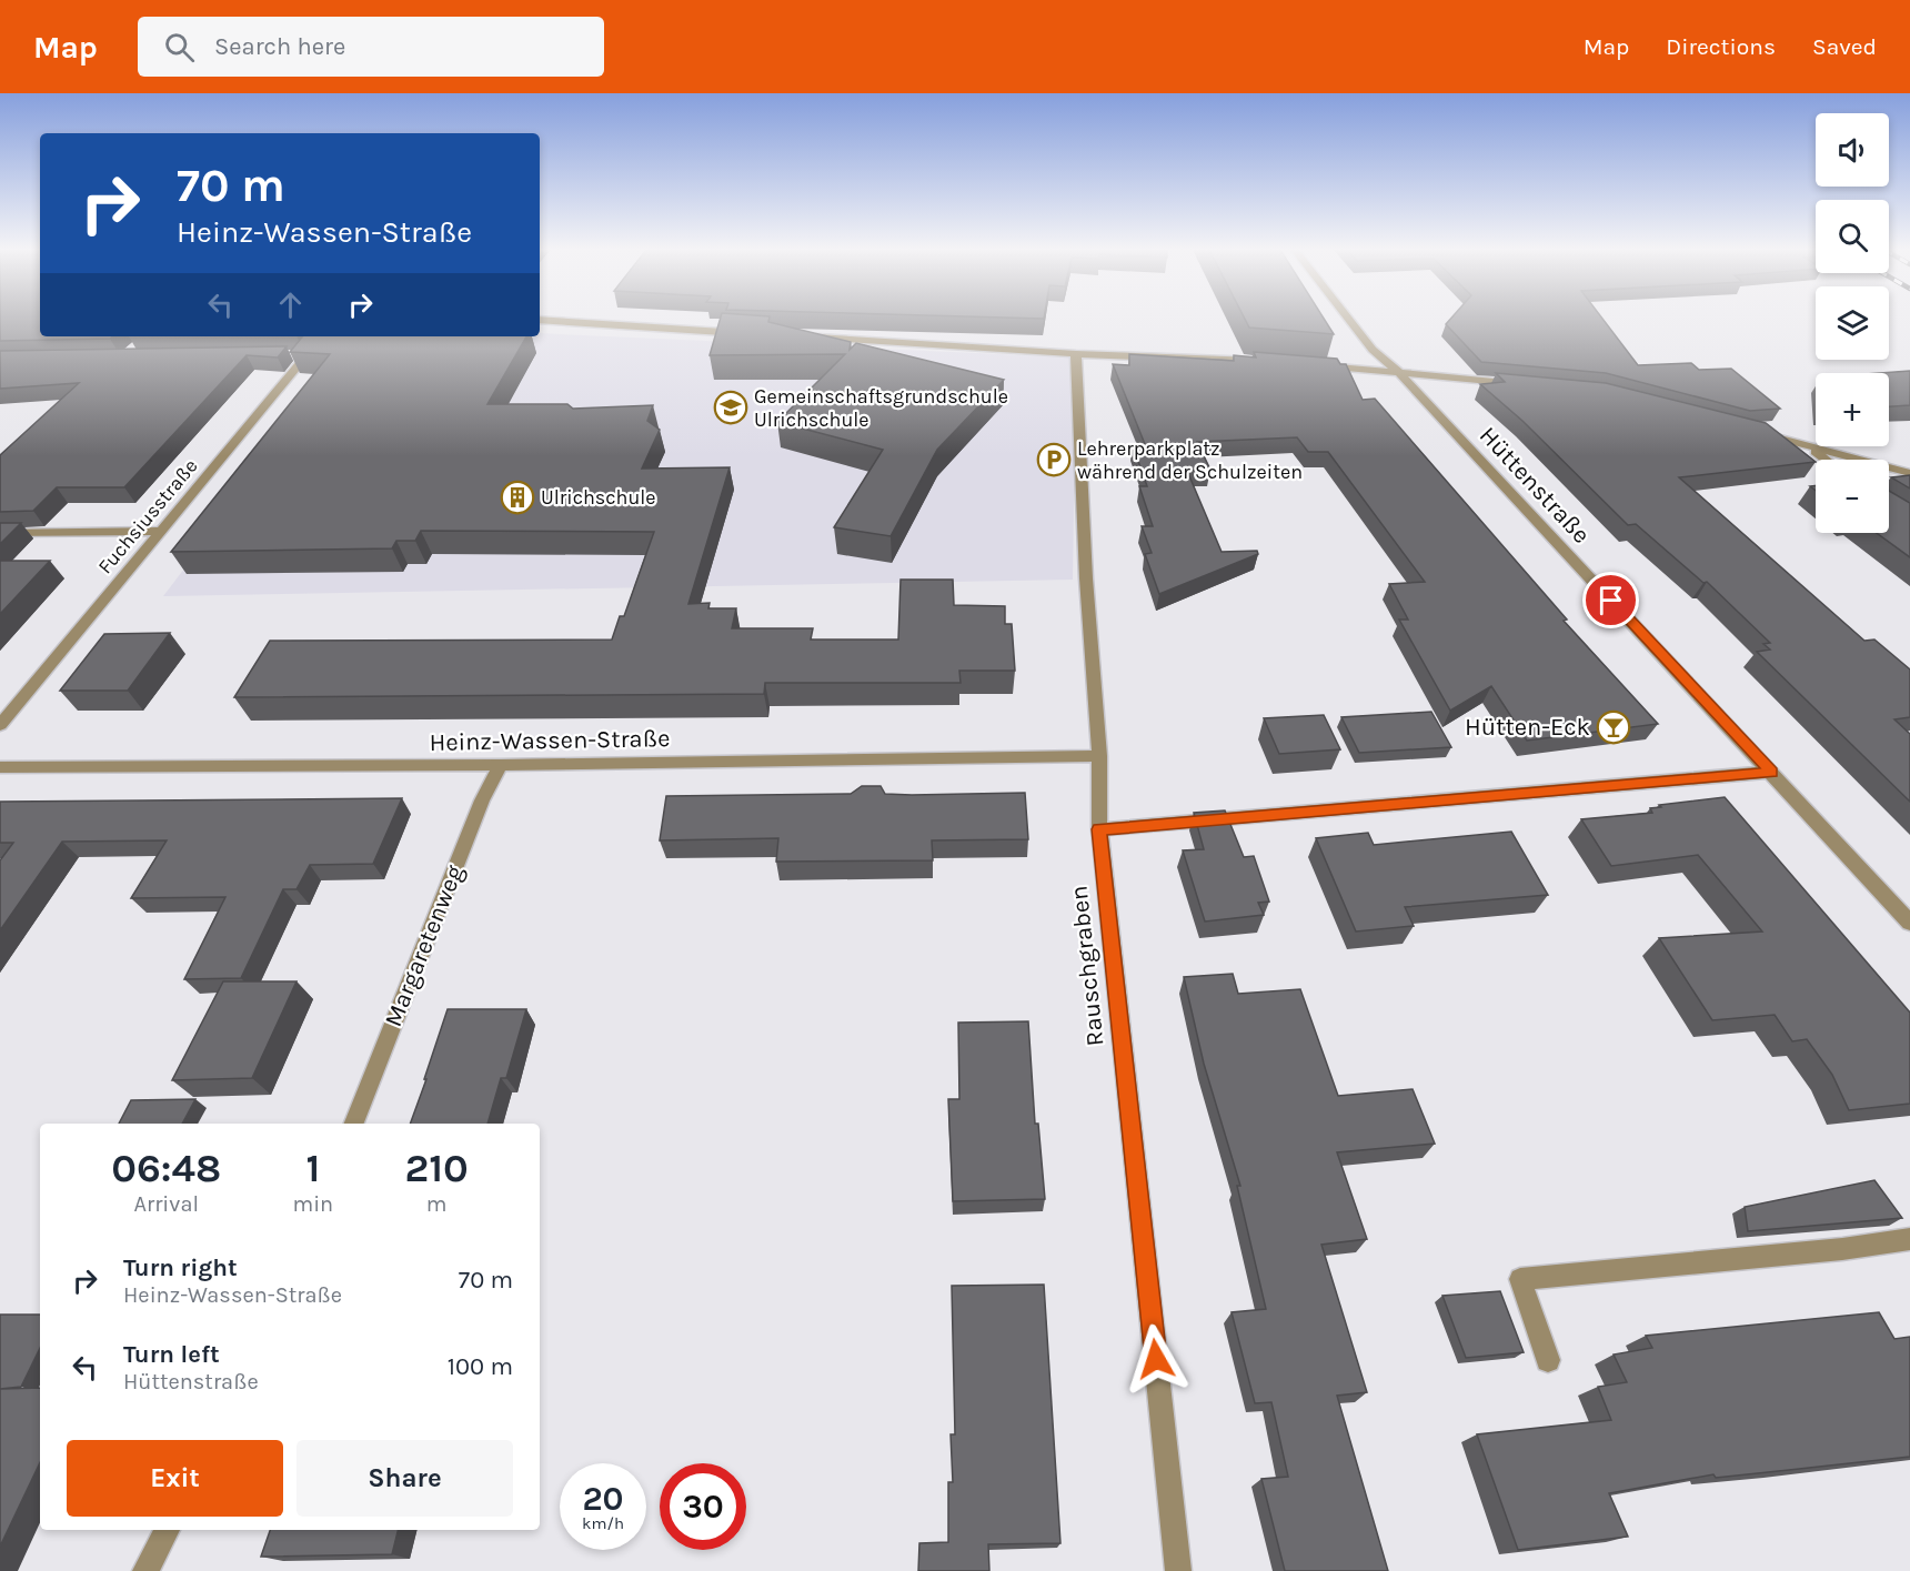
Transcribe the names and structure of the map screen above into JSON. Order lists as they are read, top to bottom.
{
  "streets": {
    "street": [
      "Hüttenstraße",
      "Fuchsiusstraße",
      "Heinz-Wassen-Straße",
      "Margaretenweg",
      "Rauschgraben"
    ]
  },
  "crossings": [
    ["Heinz-Wassen-Straße", "Margaretenweg"],
    ["Heinz-Wassen-Straße", "Rauschgraben"]
  ],
  "places": {
    "school or university": ["Gemeinschaftsgrundschule Ulrichschule"],
    "parking": ["Lehrerparkplatz während der Schulzeiten"],
    "building": ["Ulrichschule"],
    "bar": ["Hütten-Eck"]
  },
  "page": {
    "header": "Map",
    "search": "Search here",
    "nav": ["Map", "Directions", "Saved"],
    "map_buttons": ["+", "−"],
    "turn": ["70 m", "Heinz-Wassen-Straße"],
    "eta": [
      "06:48",
      "Arrival",
      "1",
      "min",
      "210",
      "m"
    ],
    "list": [
      {
        "name": "Turn right",
        "note": "Heinz-Wassen-Straße",
        "value": "70 m"
      },
      {
        "name": "Turn left",
        "note": "Hüttenstraße",
        "value": "100 m"
      }
    ],
    "buttons": ["Exit", "Share"],
    "speed": "20 km/h",
    "limit": "30"
  }
}
